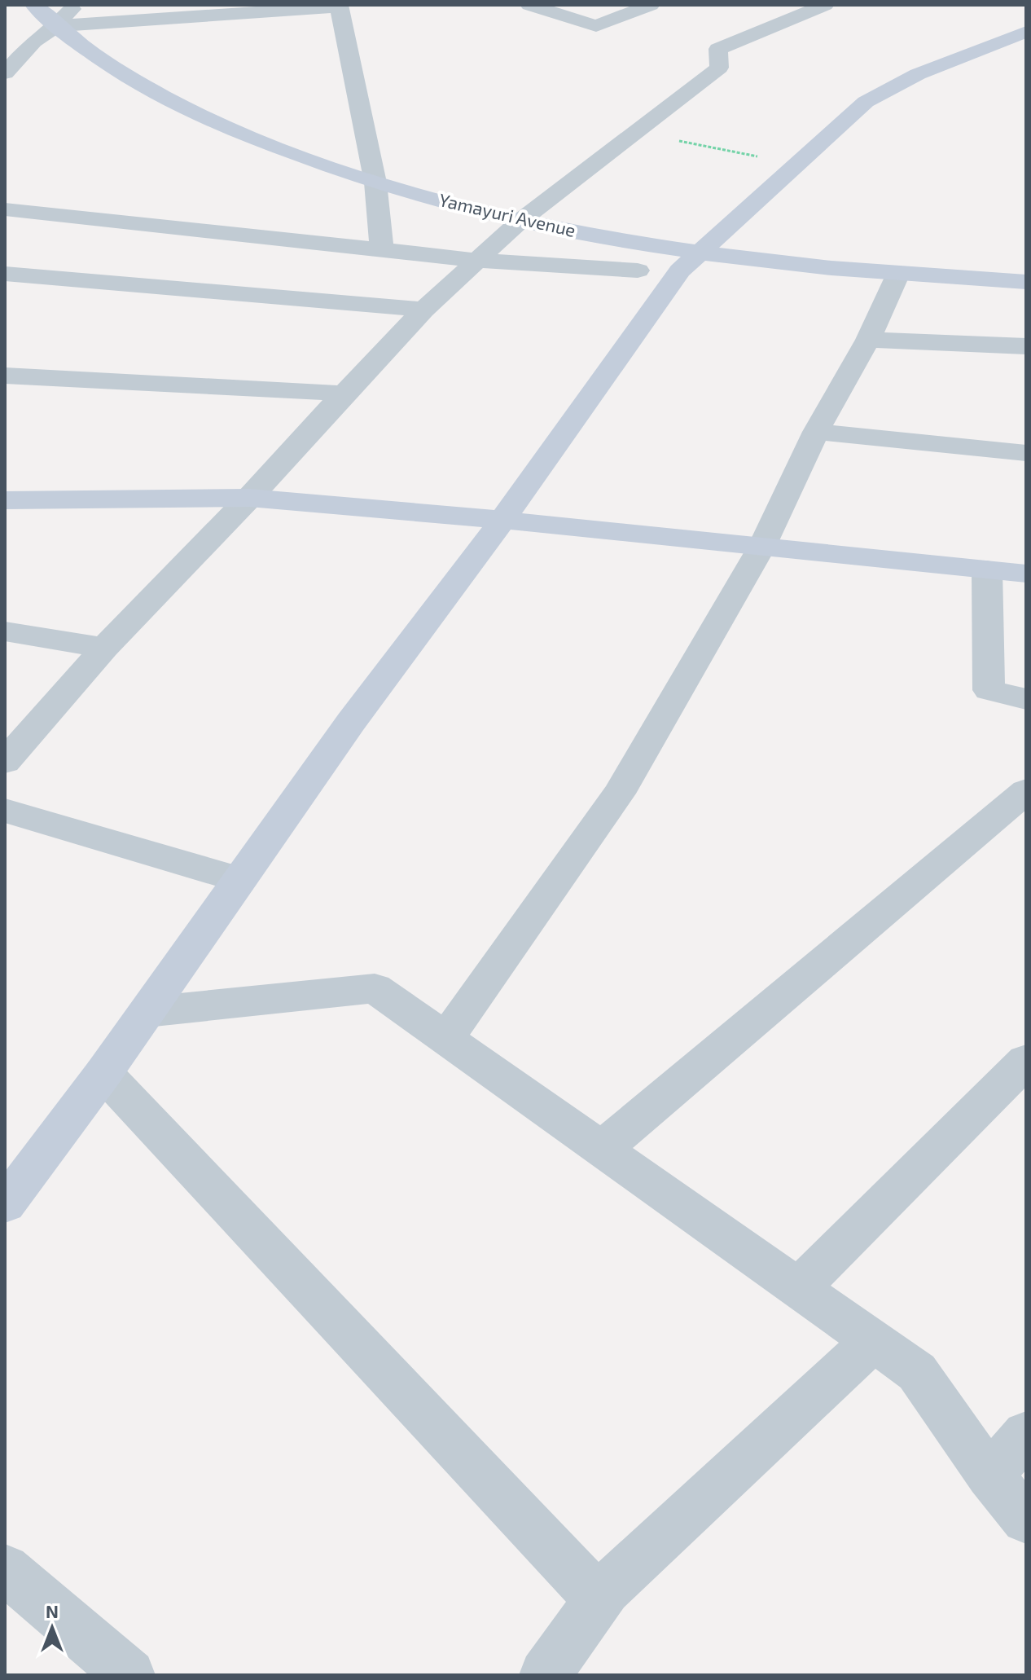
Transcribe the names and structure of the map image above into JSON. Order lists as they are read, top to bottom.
{
  "streets": {
    "street": ["Yamayuri Avenue"]
  },
  "north": "top"
}
